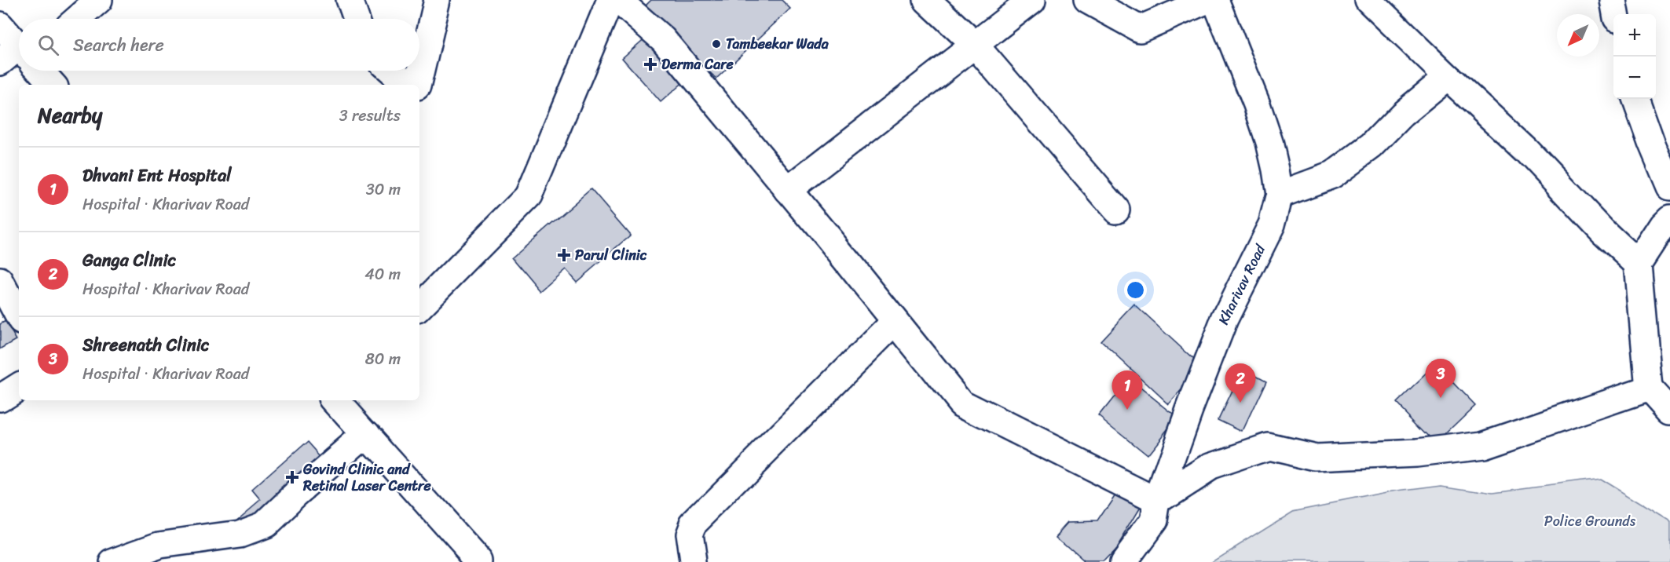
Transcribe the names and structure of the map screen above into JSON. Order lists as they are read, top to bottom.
{
  "streets": {
    "street": ["Kharivav Road"]
  },
  "parks": ["Police Grounds"],
  "places": {
    "other": ["Tambeekar Wada"],
    "health": ["Derma Care", "Parul Clinic", "Govind Clinic and Retinal Laser Centre"]
  },
  "north": "bottom left",
  "page": {
    "map_buttons": ["+", "−"],
    "search": "Search here",
    "heading": ["Nearby", "3 results"],
    "list": [
      {
        "mark": "1",
        "name": "Dhvani Ent Hospital",
        "note": "Hospital · Kharivav Road",
        "value": "30 m"
      },
      {
        "mark": "2",
        "name": "Ganga Clinic",
        "note": "Hospital · Kharivav Road",
        "value": "40 m"
      },
      {
        "mark": "3",
        "name": "Shreenath Clinic",
        "note": "Hospital · Kharivav Road",
        "value": "80 m"
      }
    ],
    "pins": ["3", "2", "1"]
  }
}
